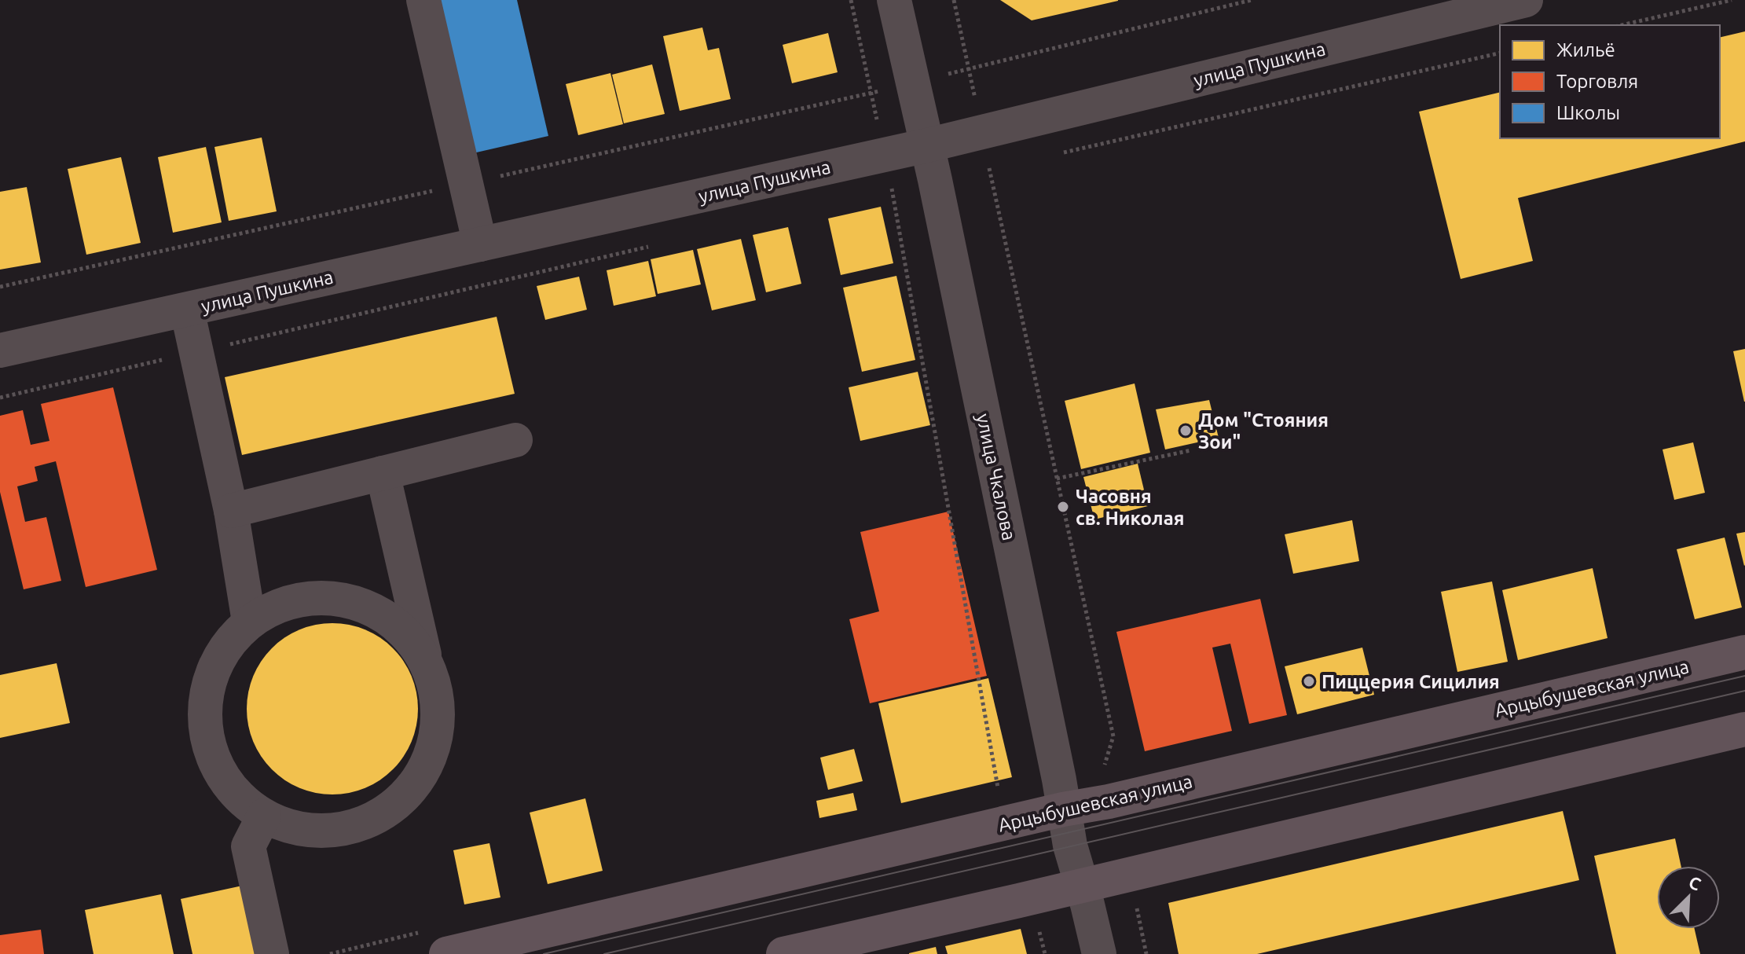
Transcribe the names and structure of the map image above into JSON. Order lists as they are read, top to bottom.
{
  "streets": {
    "main road": ["Арцыбушевская улица"],
    "street": ["улица Пушкина", "улица Чкалова"]
  },
  "crossings": [
    ["улица Пушкина", "улица Чкалова"],
    ["улица Чкалова", "Арцыбушевская улица"]
  ],
  "places": ["Дом \"Стояния Зои\"", "Часовня св. Николая", "Пиццерия Сицилия"],
  "legend": ["Жильё", "Торговля", "Школы"],
  "north": "top right"
}
